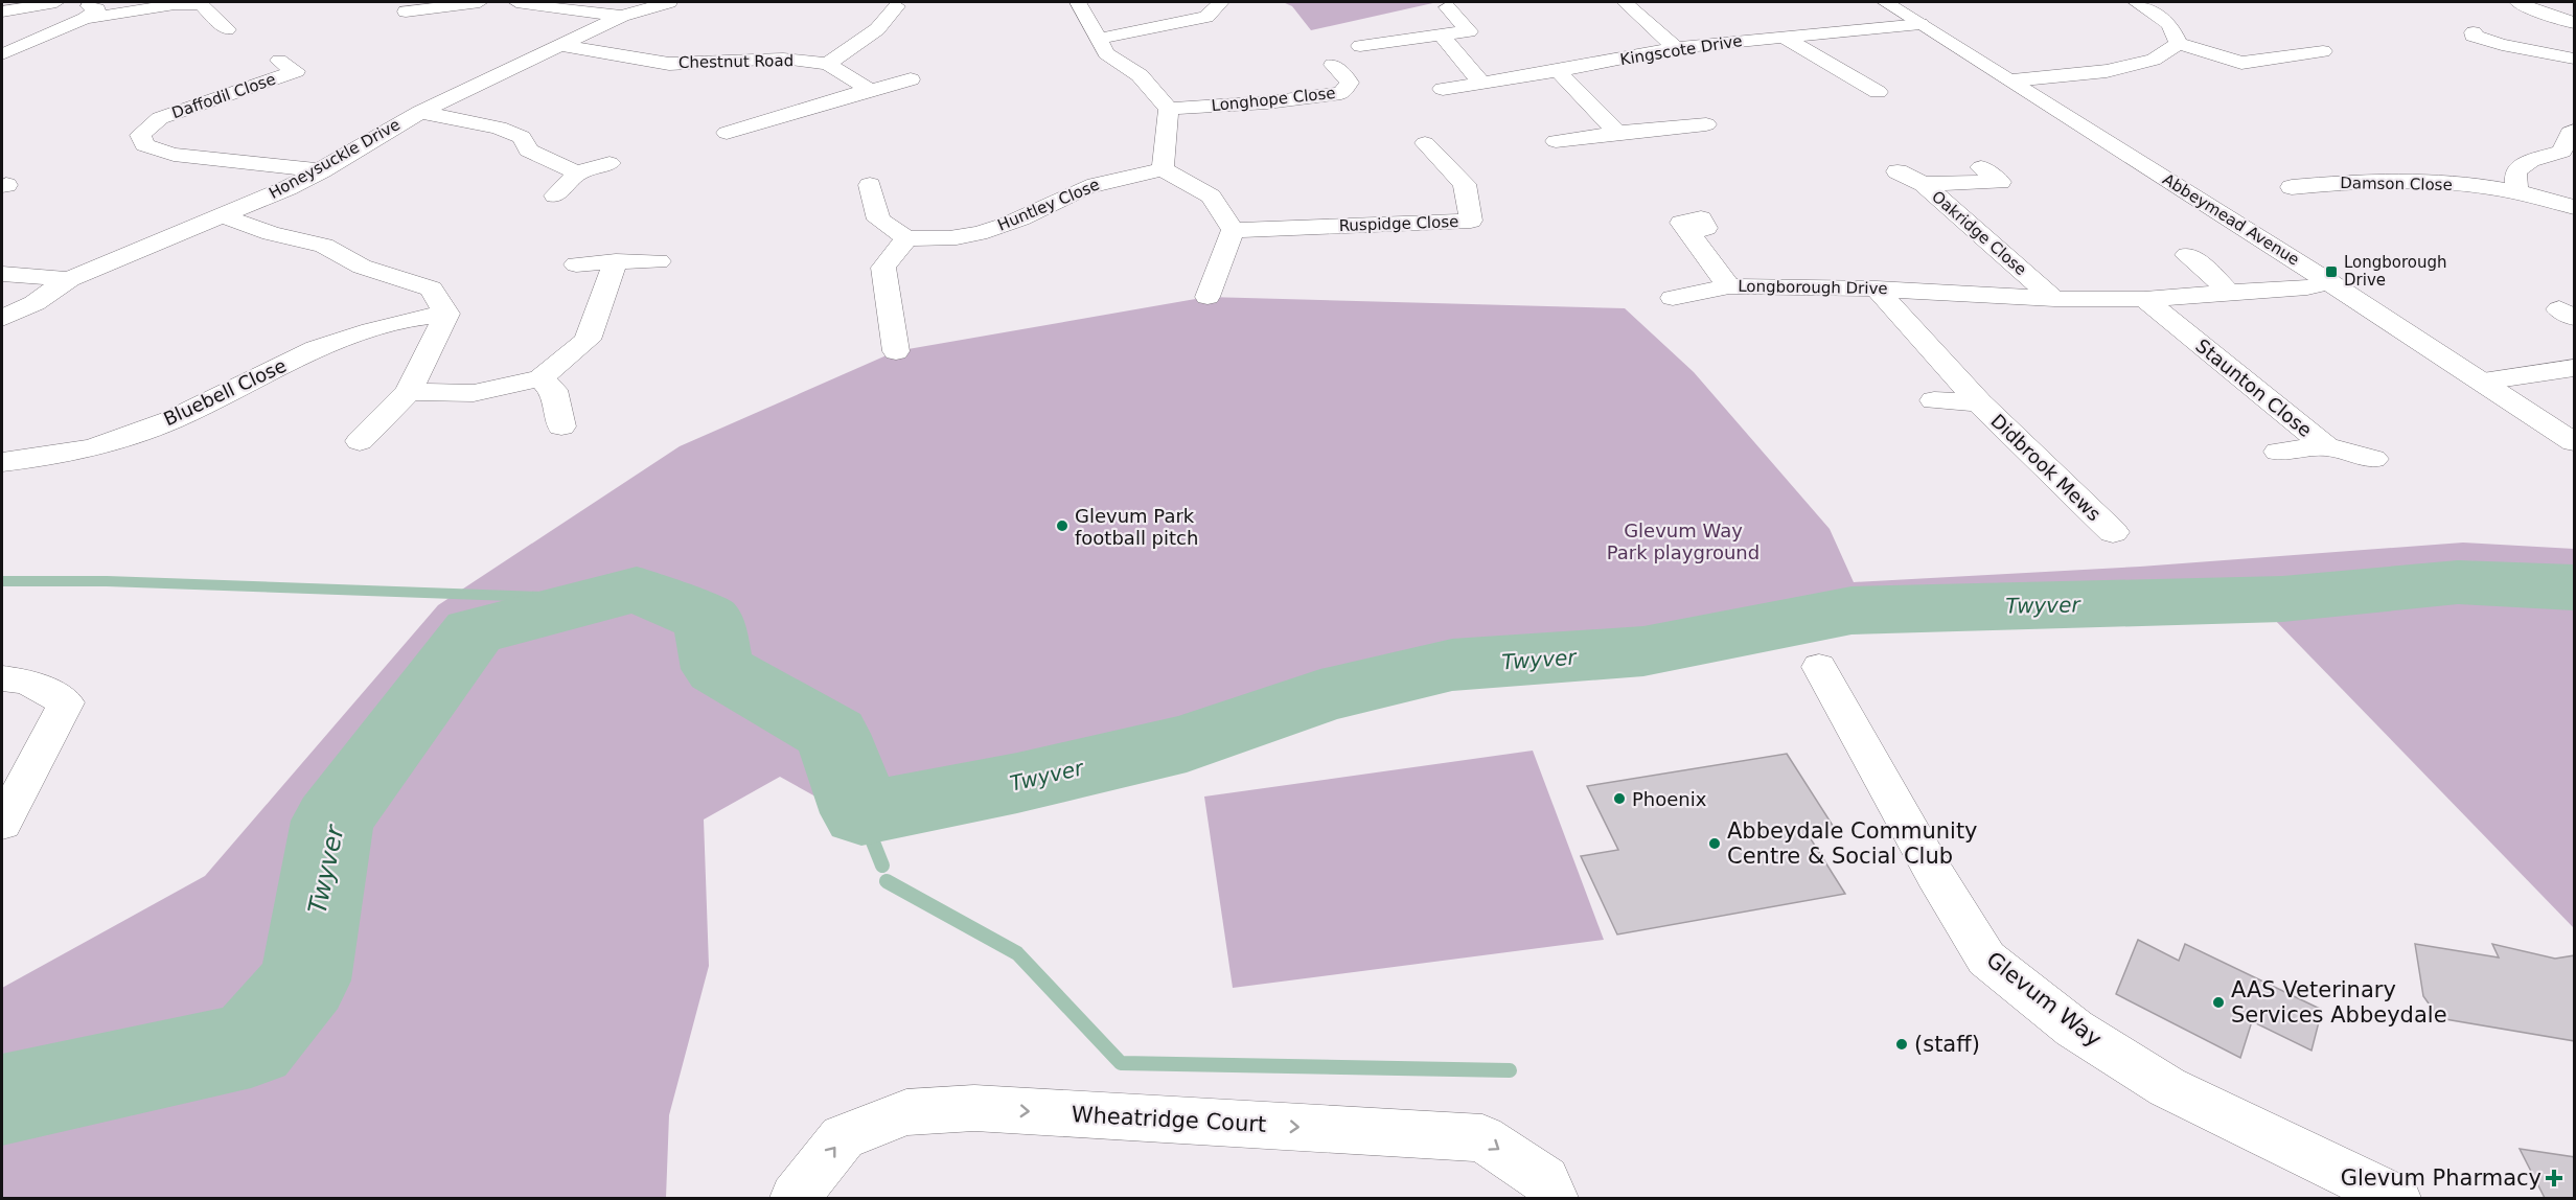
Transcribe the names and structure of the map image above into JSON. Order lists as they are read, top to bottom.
{
  "streets": {
    "street": [
      "Kingscote Drive",
      "Chestnut Road",
      "Daffodil Close",
      "Longhope Close",
      "Honeysuckle Drive",
      "Damson Close",
      "Huntley Close",
      "Abbeymead Avenue",
      "Ruspidge Close",
      "Oakridge Close",
      "Longborough Drive",
      "Staunton Close",
      "Bluebell Close",
      "Didbrook Mews",
      "Glevum Way",
      "Wheatridge Court"
    ]
  },
  "crossings": [
    ["Kingscote Drive", "Abbeymead Avenue"],
    ["Chestnut Road", "Honeysuckle Drive"],
    ["Daffodil Close", "Honeysuckle Drive"],
    ["Abbeymead Avenue", "Longborough Drive"],
    ["Oakridge Close", "Longborough Drive"],
    ["Longborough Drive", "Staunton Close"],
    ["Longborough Drive", "Didbrook Mews"]
  ],
  "one_way": ["Wheatridge Court"],
  "water": ["Twyver"],
  "parks": ["Glevum Way Park playground"],
  "places": {
    "transit": ["Longborough Drive"],
    "other": [
      "Glevum Park football pitch",
      "Phoenix",
      "Abbeydale Community Centre & Social Club",
      "AAS Veterinary Services Abbeydale",
      "(staff)"
    ],
    "health": ["Glevum Pharmacy"]
  }
}
